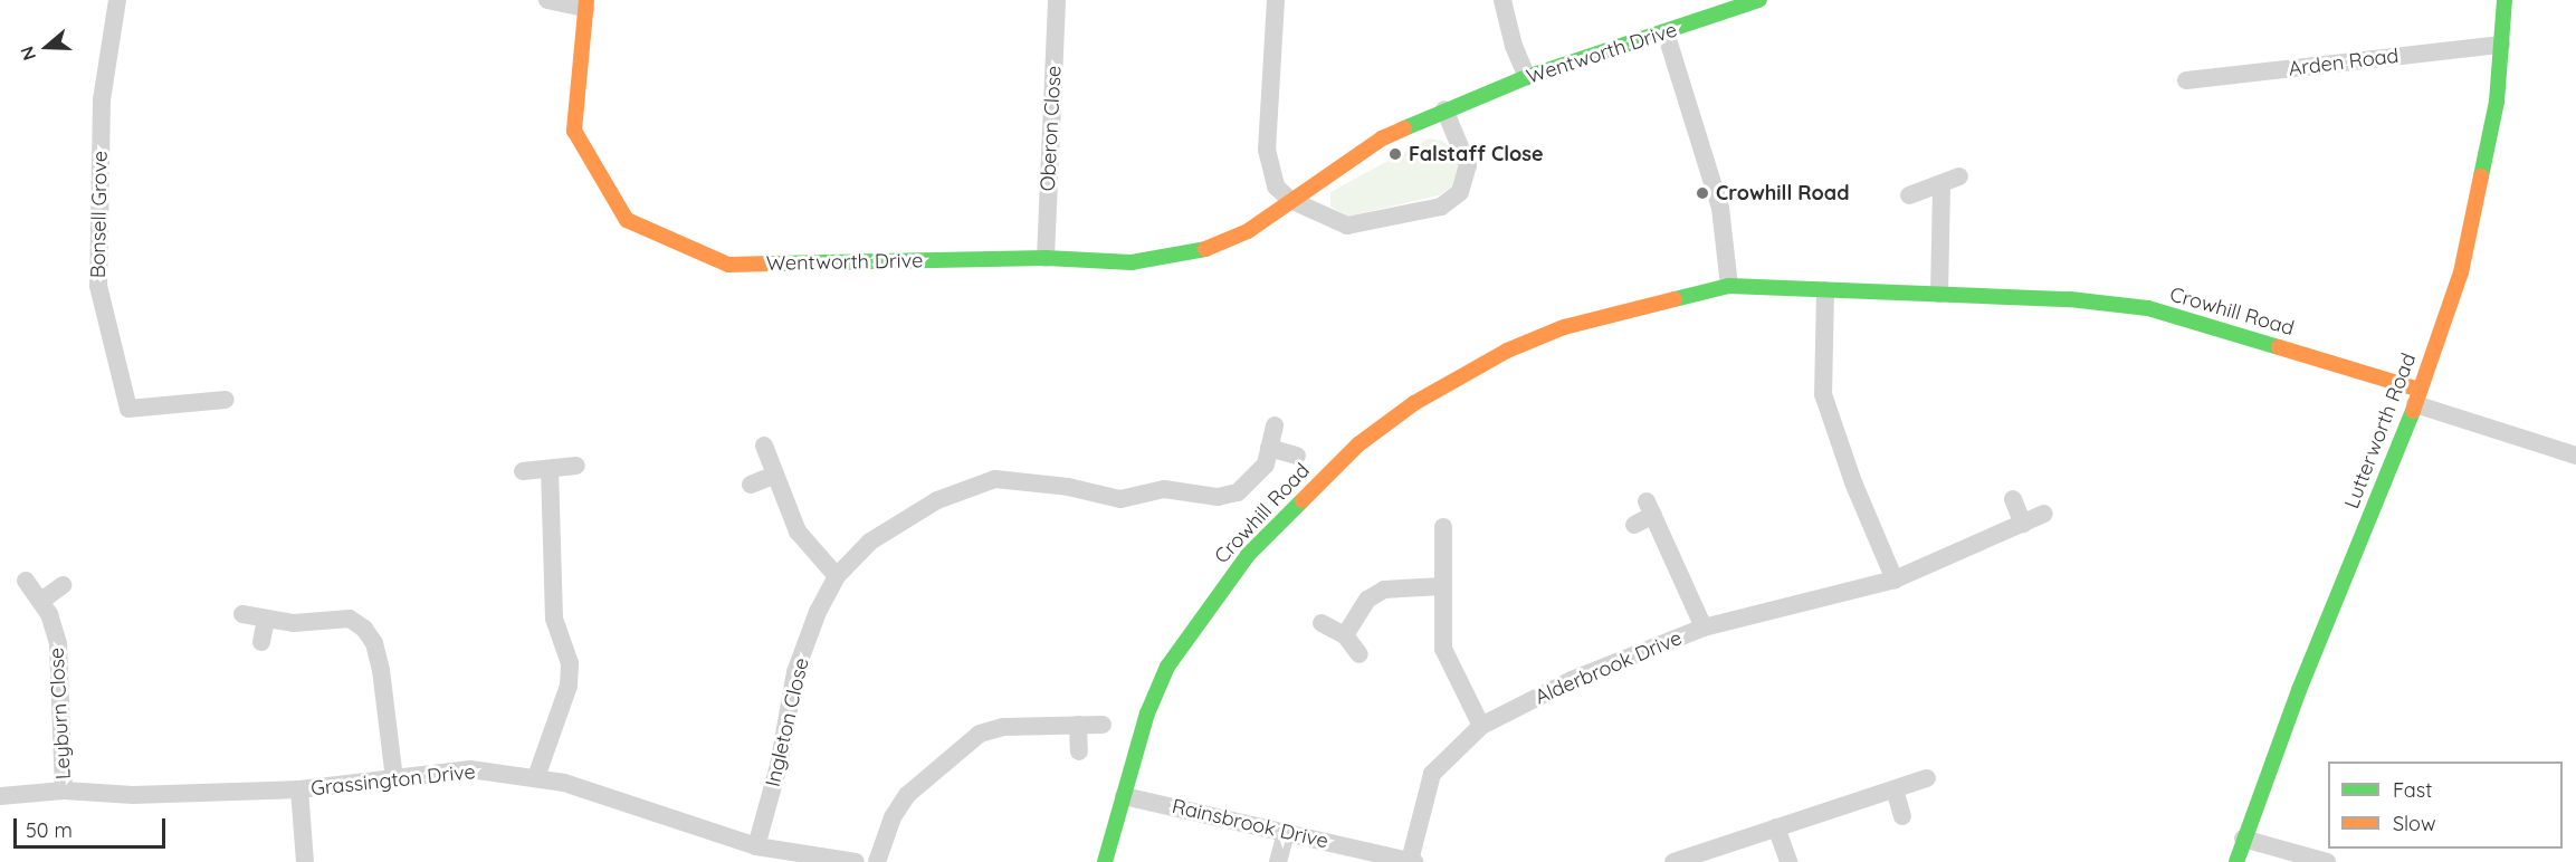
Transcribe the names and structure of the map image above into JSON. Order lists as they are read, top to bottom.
{
  "streets": {
    "street": [
      "Wentworth Drive",
      "Arden Road",
      "Oberon Close",
      "Bonsell Grove",
      "Crowhill Road",
      "Lutterworth Road",
      "Alderbrook Drive",
      "Leyburn Close",
      "Ingleton Close",
      "Grassington Drive",
      "Rainsbrook Drive"
    ]
  },
  "crossings": [
    ["Wentworth Drive", "Oberon Close"],
    ["Arden Road", "Lutterworth Road"],
    ["Crowhill Road", "Lutterworth Road"],
    ["Crowhill Road", "Rainsbrook Drive"],
    ["Alderbrook Drive", "Rainsbrook Drive"],
    ["Leyburn Close", "Grassington Drive"],
    ["Ingleton Close", "Grassington Drive"]
  ],
  "places": ["Falstaff Close", "Crowhill Road"],
  "legend": ["Fast", "Slow"],
  "scale_bar": "50 m",
  "north": "left"
}
